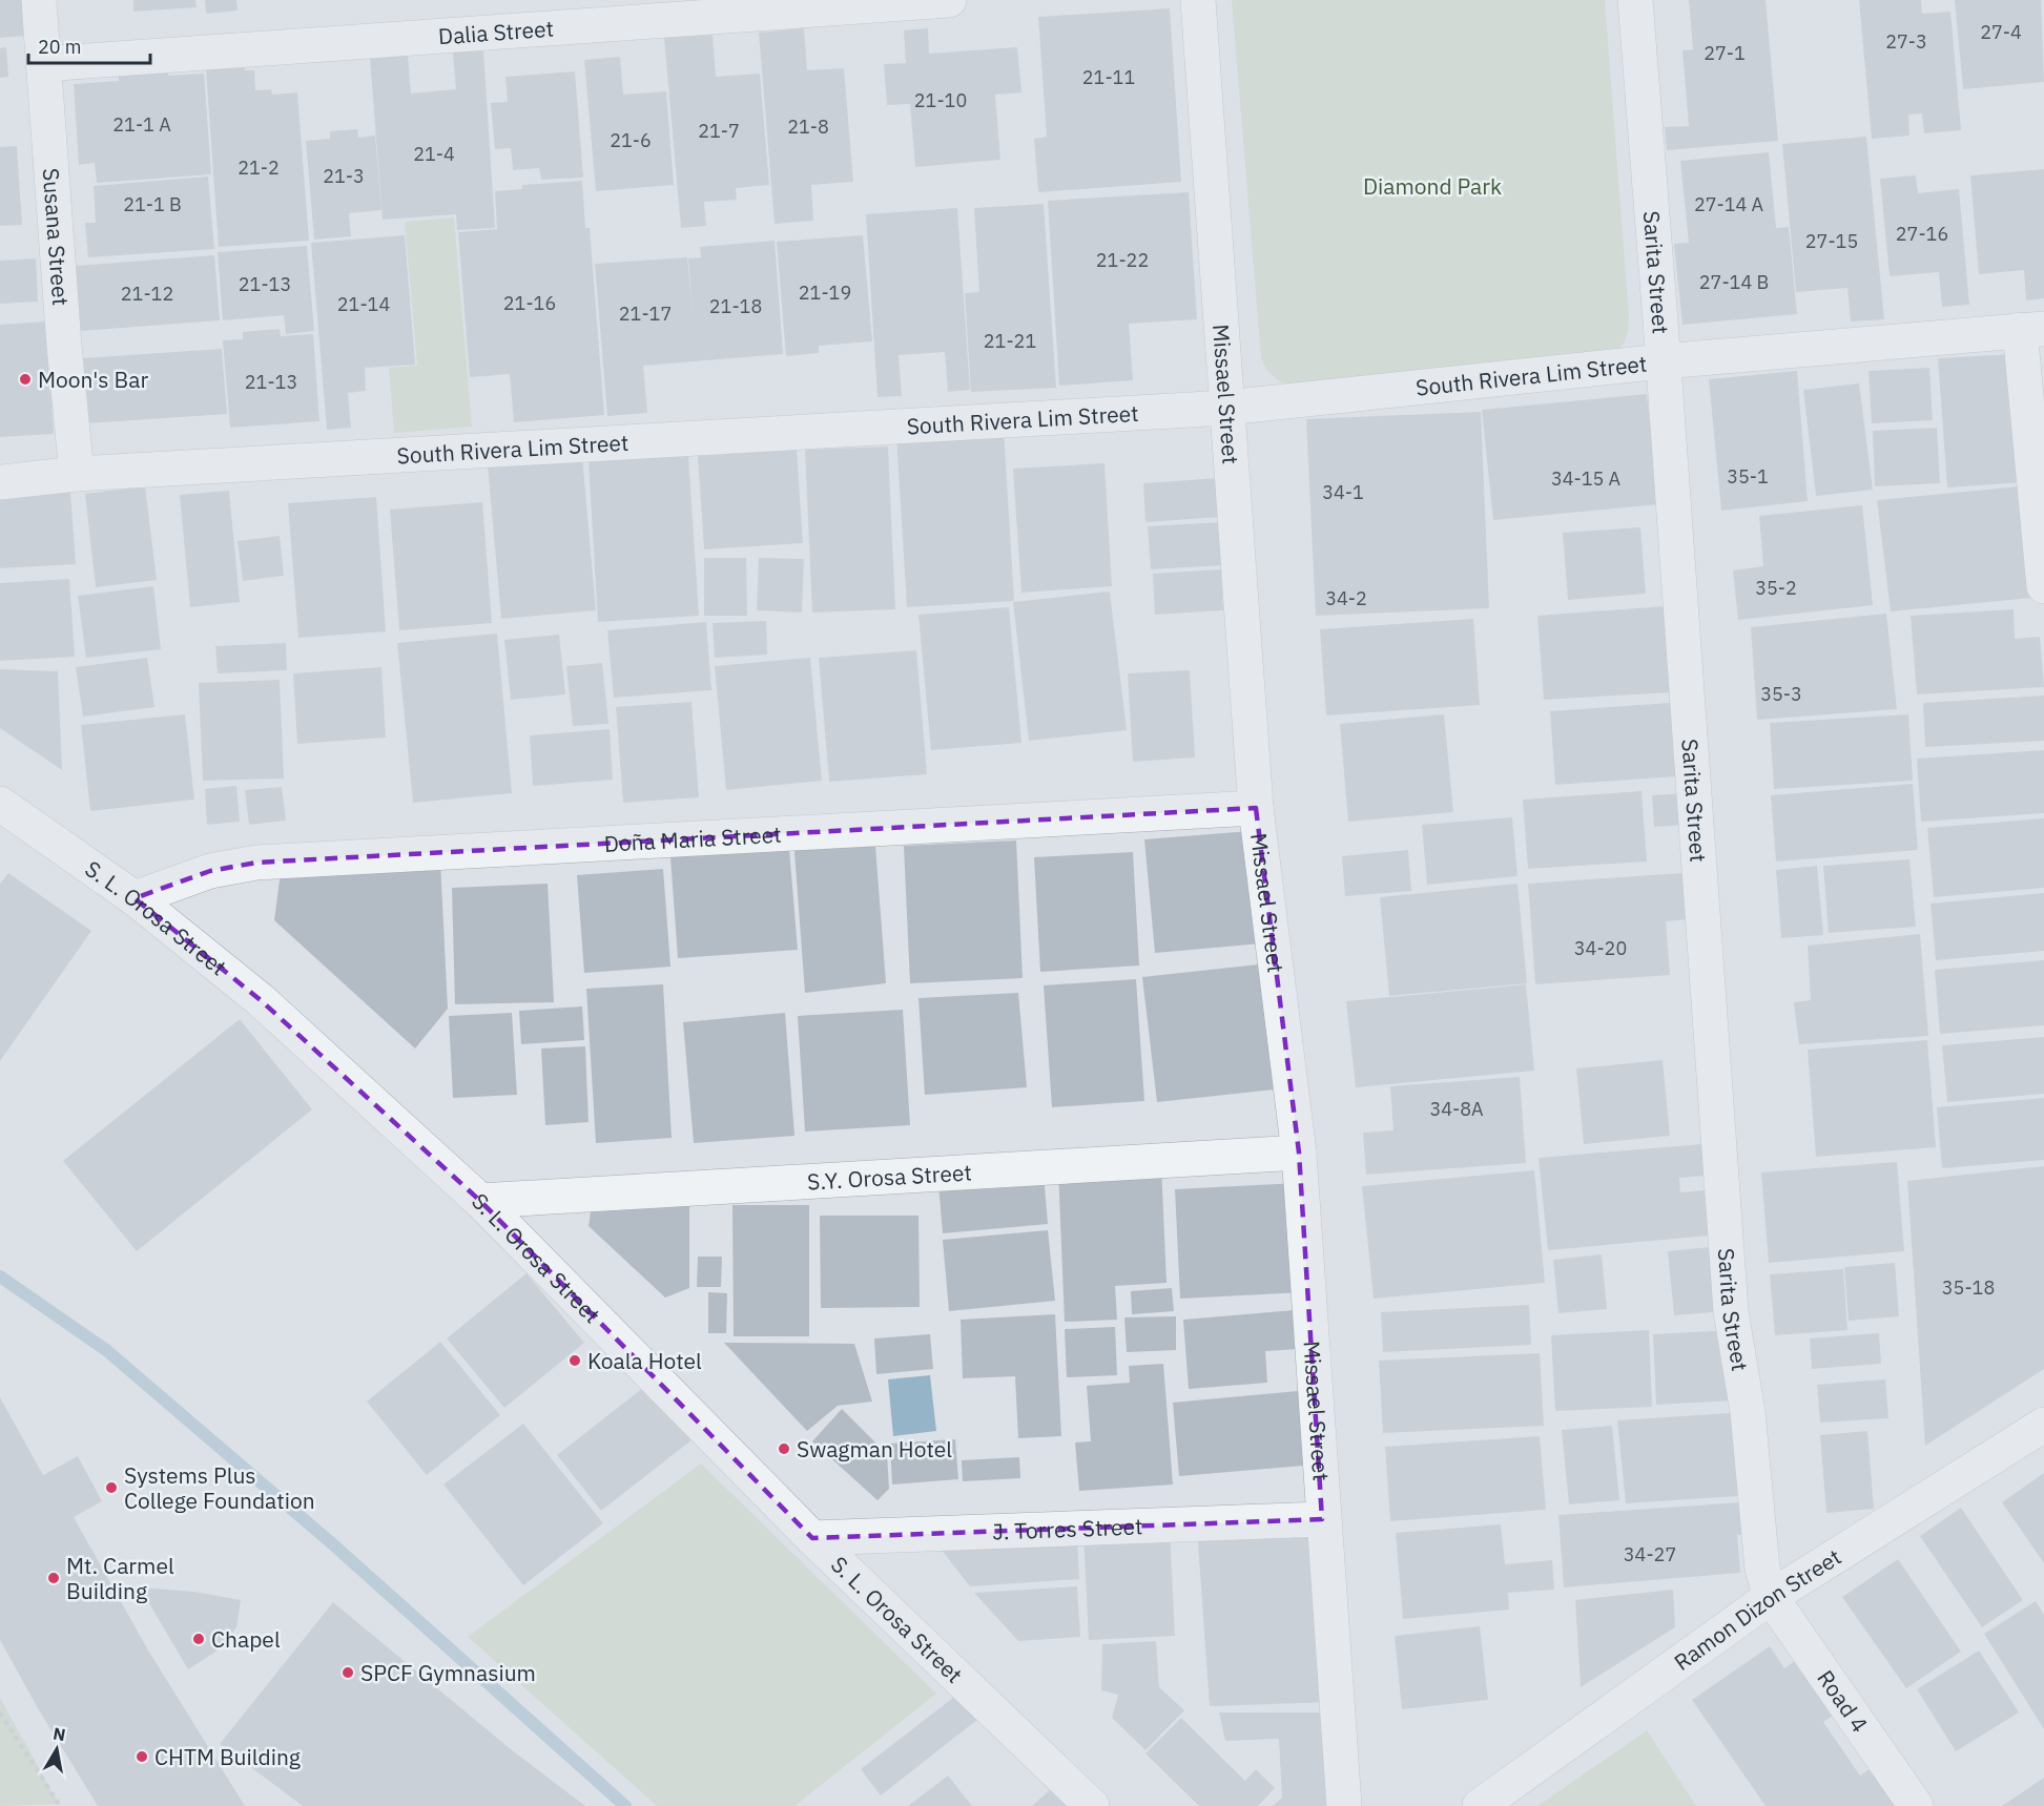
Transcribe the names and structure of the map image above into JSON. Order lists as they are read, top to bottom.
{
  "streets": {
    "street": [
      "Dalia Street",
      "Susana Street",
      "Sarita Street",
      "South Rivera Lim Street",
      "Missael Street",
      "Doña Maria Street",
      "S. L. Orosa Street",
      "S.Y. Orosa Street",
      "J. Torres Street",
      "Ramon Dizon Street",
      "Road 4"
    ]
  },
  "crossings": [
    ["Dalia Street", "Susana Street"],
    ["Susana Street", "South Rivera Lim Street"],
    ["Sarita Street", "South Rivera Lim Street"],
    ["Sarita Street", "Ramon Dizon Street"],
    ["Sarita Street", "Road 4"],
    ["South Rivera Lim Street", "Missael Street"],
    ["Missael Street", "Doña Maria Street"],
    ["Missael Street", "S.Y. Orosa Street"],
    ["Missael Street", "J. Torres Street"],
    ["Doña Maria Street", "S. L. Orosa Street"],
    ["S. L. Orosa Street", "S.Y. Orosa Street"],
    ["S. L. Orosa Street", "J. Torres Street"],
    ["Ramon Dizon Street", "Road 4"]
  ],
  "parks": ["Diamond Park"],
  "places": [
    "Moon's Bar",
    "Koala Hotel",
    "Swagman Hotel",
    "Systems Plus College Foundation",
    "Mt. Carmel Building",
    "Chapel",
    "SPCF Gymnasium",
    "CHTM Building"
  ],
  "house_numbers": [
    "27-4",
    "27-3",
    "27-1",
    "21-11",
    "21-10",
    "21-1 A",
    "21-8",
    "21-7",
    "21-6",
    "21-4",
    "21-2",
    "21-3",
    "21-1 B",
    "27-14 A",
    "27-16",
    "27-15",
    "21-22",
    "27-14 B",
    "21-13",
    "21-19",
    "21-12",
    "21-16",
    "21-14",
    "21-18",
    "21-17",
    "21-21",
    "21-13",
    "35-1",
    "34-15 A",
    "34-1",
    "35-2",
    "34-2",
    "35-3",
    "34-20",
    "34-8A",
    "35-18",
    "34-27"
  ],
  "scale_bar": "20 m",
  "north": "top"
}
